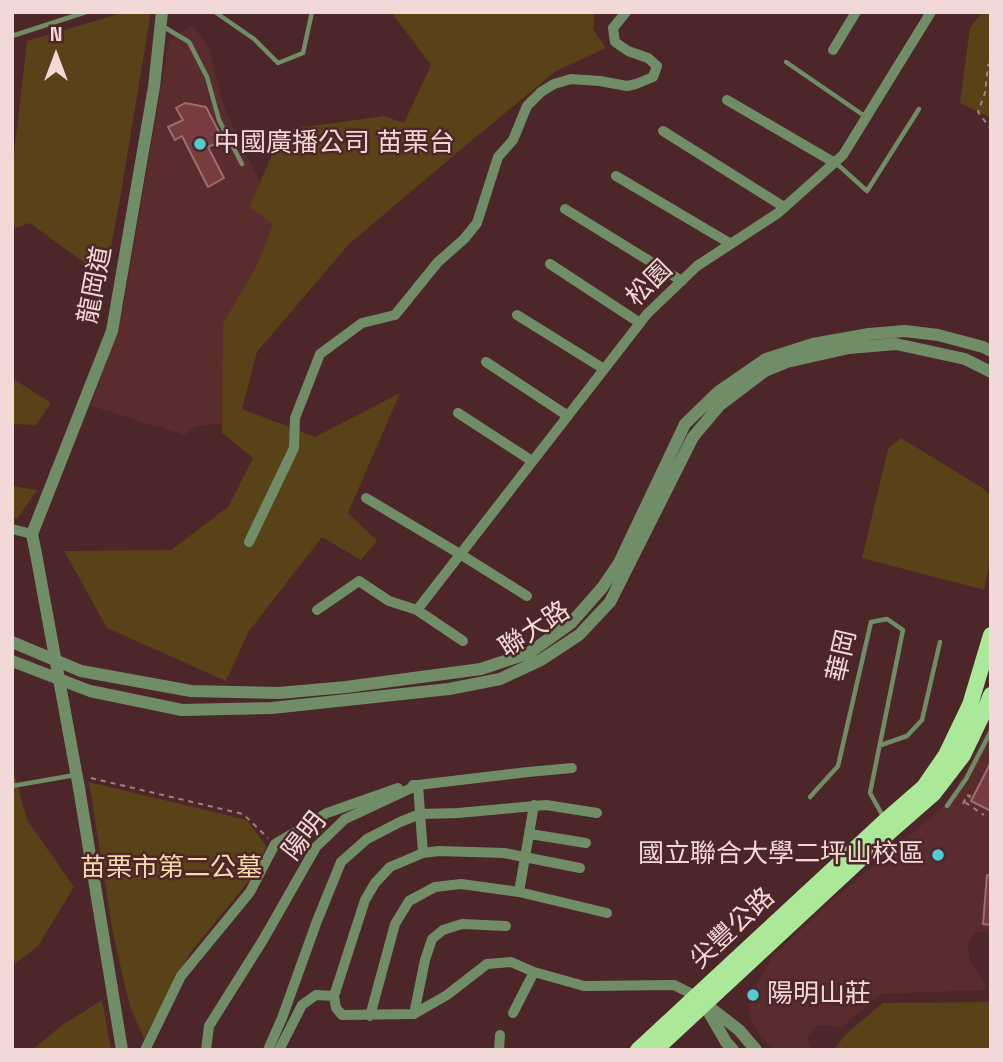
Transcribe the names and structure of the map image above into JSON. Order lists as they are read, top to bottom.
{
  "streets": {
    "main road": ["尖豐公路"],
    "street": [
      "松園",
      "龍岡道",
      "聯大路",
      "陽明"
    ],
    "lane": ["華岡"]
  },
  "crossings": [
    ["華岡", "尖豐公路"]
  ],
  "parks": ["苗栗市第二公墓"],
  "places": ["中國廣播公司 苗栗台", "國立聯合大學二坪山校區", "陽明山莊"],
  "north": "top"
}
